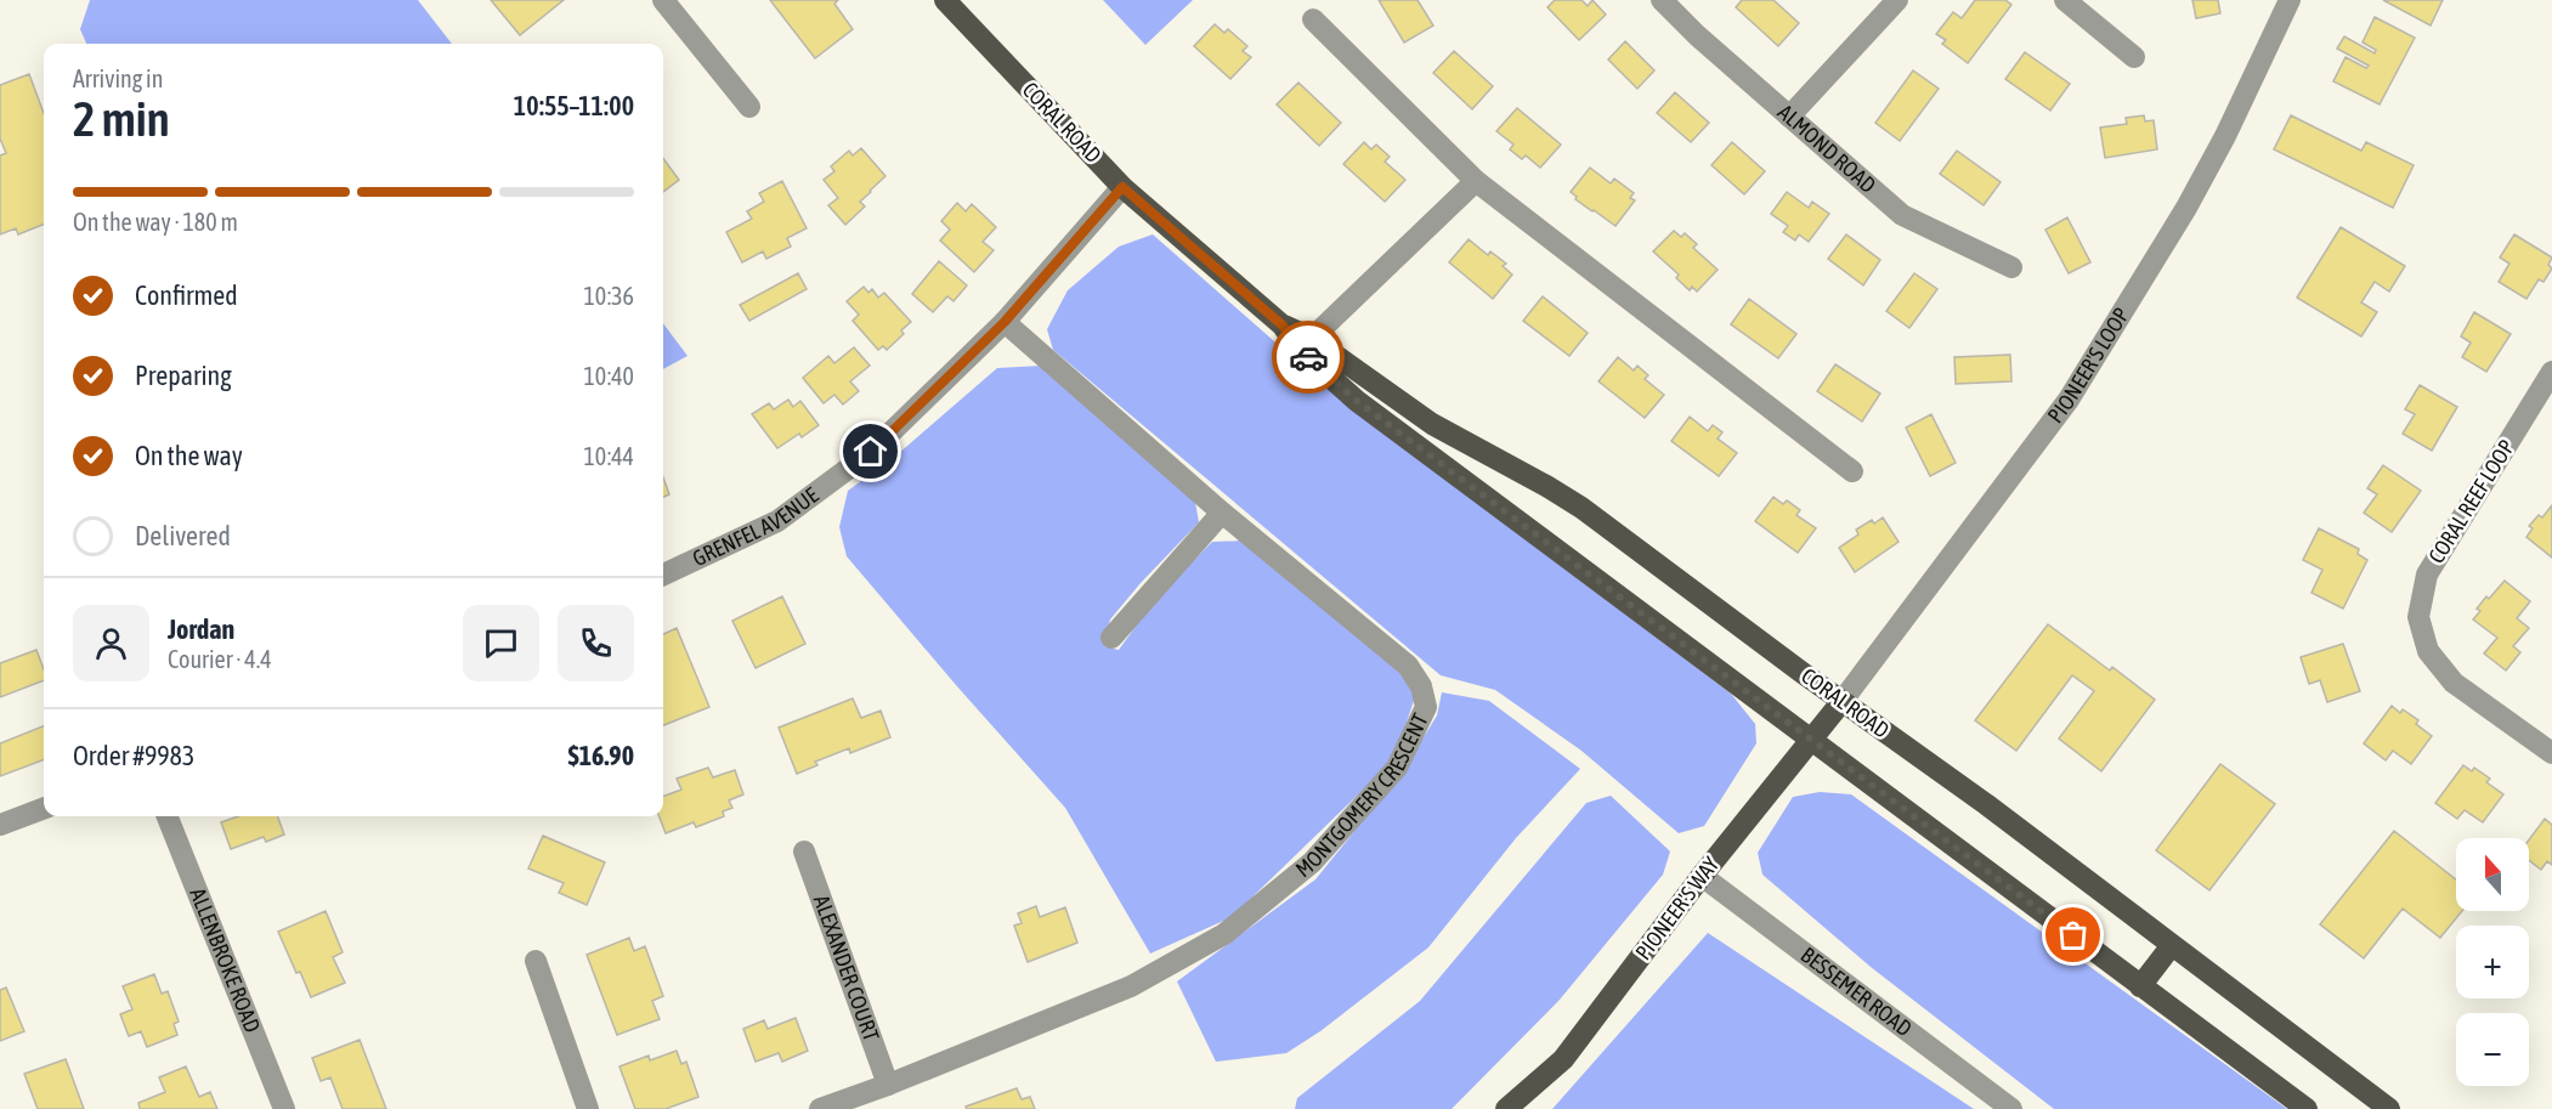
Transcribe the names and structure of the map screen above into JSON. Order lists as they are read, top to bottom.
{
  "streets": {
    "main road": ["CORAL ROAD", "PIONEER'S WAY"],
    "street": [
      "ALMOND ROAD",
      "PIONEER'S LOOP",
      "CORAL REEF LOOP",
      "GRENFEL AVENUE",
      "MONTGOMERY CRESCENT",
      "ALLENBROKE ROAD",
      "ALEXANDER COURT",
      "BESSEMER ROAD"
    ]
  },
  "crossings": [
    ["CORAL ROAD", "PIONEER'S LOOP"],
    ["CORAL ROAD", "GRENFEL AVENUE"],
    ["CORAL ROAD", "PIONEER'S WAY"],
    ["PIONEER'S LOOP", "PIONEER'S WAY"],
    ["GRENFEL AVENUE", "MONTGOMERY CRESCENT"],
    ["MONTGOMERY CRESCENT", "ALEXANDER COURT"],
    ["PIONEER'S WAY", "BESSEMER ROAD"]
  ],
  "north": "top",
  "page": {
    "heading": ["2 min", "Arriving in", "10:55–11:00"],
    "panel": [
      "Jordan",
      "Courier · 4.4",
      "Order #9983",
      "$16.90"
    ],
    "bar": "On the way · 180 m",
    "list": [
      ["Confirmed", "10:36"],
      ["Preparing", "10:40"],
      ["On the way", "10:44"],
      "Delivered"
    ],
    "map_buttons": ["+", "−"]
  }
}
